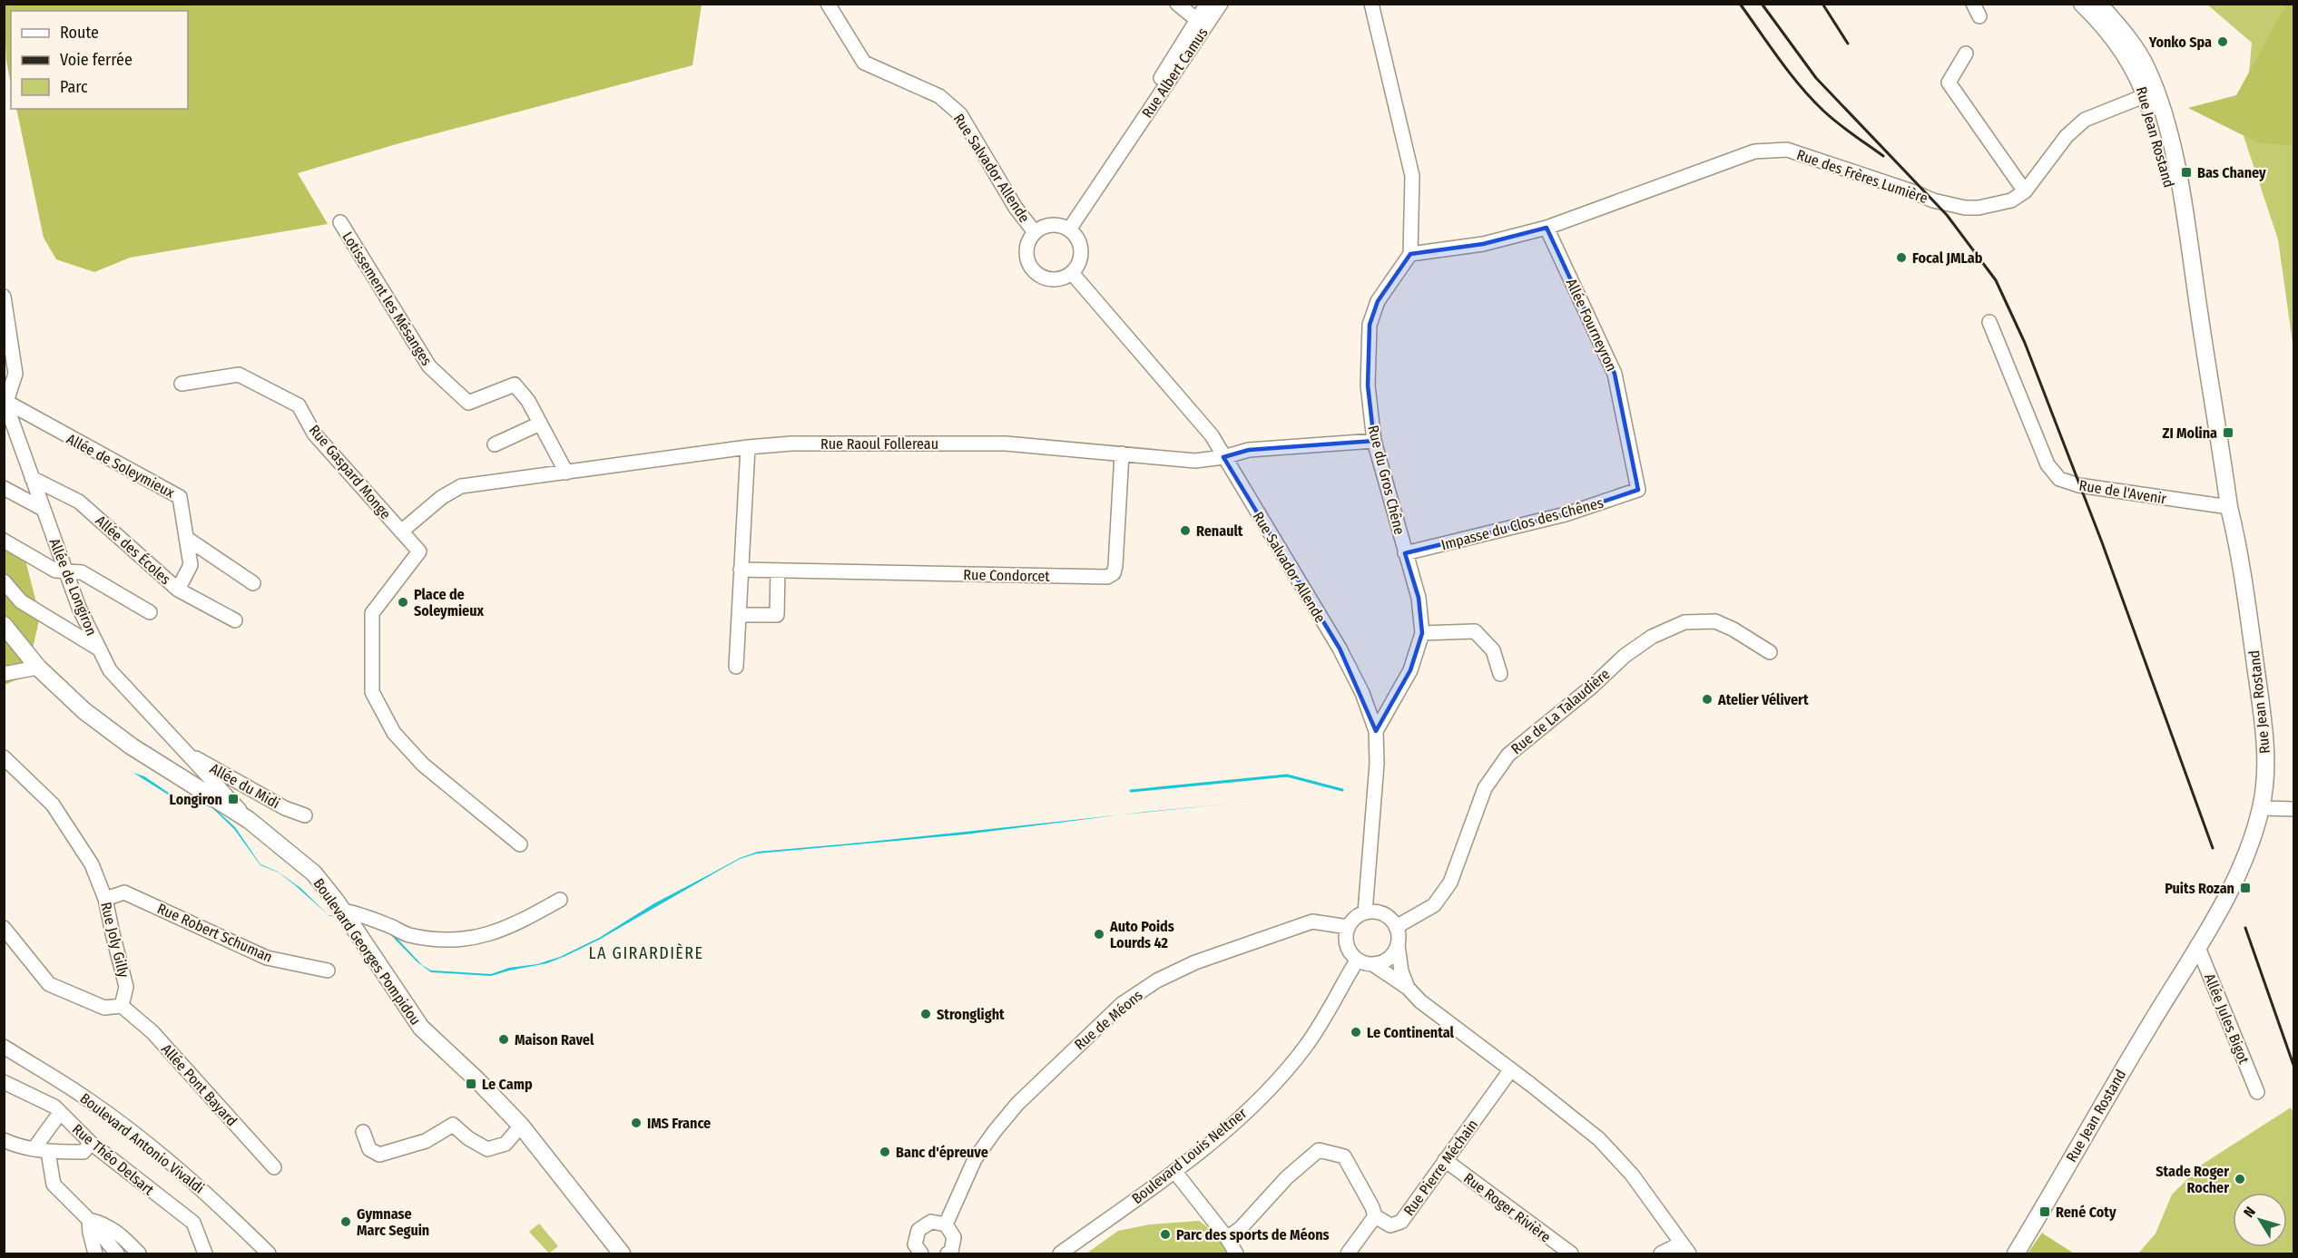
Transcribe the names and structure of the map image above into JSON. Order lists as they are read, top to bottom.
{
  "streets": {
    "main road": ["Rue Jean Rostand", "Boulevard Georges Pompidou"],
    "street": [
      "Rue Albert Camus",
      "Rue Salvador Allende",
      "Rue des Frères Lumière",
      "Lotissement les Mésanges",
      "Allée Fourneyron",
      "Rue Raoul Follereau",
      "Allée de Soleymieux",
      "Rue Gaspard Monge",
      "Rue du Gros Chêne",
      "Rue de l'Avenir",
      "Impasse du Clos des Chênes",
      "Allée des Écoles",
      "Rue Condorcet",
      "Allée de Longiron",
      "Rue de La Talaudière",
      "Allée du Midi",
      "Rue Robert Schuman",
      "Rue Joly Gilly",
      "Allée Jules Bigot",
      "Rue de Méons",
      "Allée Pont Bayard",
      "Boulevard Antonio Vivaldi",
      "Boulevard Louis Neltner",
      "Rue Théo Delsart",
      "Rue Pierre Méchain",
      "Rue Roger Rivière"
    ]
  },
  "crossings": [
    ["Rue Albert Camus", "Rue Salvador Allende"],
    ["Rue Jean Rostand", "Rue des Frères Lumière"],
    ["Rue Jean Rostand", "Rue de l'Avenir"],
    ["Rue Jean Rostand", "Allée Jules Bigot"],
    ["Rue Salvador Allende", "Rue Raoul Follereau"],
    ["Rue Salvador Allende", "Rue du Gros Chêne"],
    ["Rue Salvador Allende", "Rue de La Talaudière"],
    ["Rue Salvador Allende", "Rue de Méons"],
    ["Rue Salvador Allende", "Boulevard Louis Neltner"],
    ["Rue des Frères Lumière", "Allée Fourneyron"],
    ["Rue des Frères Lumière", "Rue du Gros Chêne"],
    ["Lotissement les Mésanges", "Rue Raoul Follereau"],
    ["Allée Fourneyron", "Impasse du Clos des Chênes"],
    ["Rue Raoul Follereau", "Rue Gaspard Monge"],
    ["Rue Raoul Follereau", "Rue du Gros Chêne"],
    ["Rue Raoul Follereau", "Rue Condorcet"],
    ["Allée de Soleymieux", "Allée des Écoles"],
    ["Allée de Soleymieux", "Allée de Longiron"],
    ["Rue du Gros Chêne", "Impasse du Clos des Chênes"],
    ["Allée des Écoles", "Allée de Longiron"],
    ["Allée de Longiron", "Allée du Midi"],
    ["Allée de Longiron", "Boulevard Georges Pompidou"],
    ["Rue de La Talaudière", "Rue de Méons"],
    ["Rue de La Talaudière", "Boulevard Louis Neltner"],
    ["Rue Robert Schuman", "Rue Joly Gilly"],
    ["Rue Joly Gilly", "Allée Pont Bayard"],
    ["Rue de Méons", "Boulevard Louis Neltner"],
    ["Rue Pierre Méchain", "Rue Roger Rivière"]
  ],
  "districts": ["LA GIRARDIÈRE"],
  "places": {
    "other": [
      "Yonko Spa",
      "Focal JMLab",
      "Renault",
      "Place de Soleymieux",
      "Atelier Vélivert",
      "Auto Poids Lourds 42",
      "Stronglight",
      "Le Continental",
      "Maison Ravel",
      "IMS France",
      "Banc d'épreuve",
      "Stade Roger Rocher",
      "Gymnase Marc Seguin",
      "Parc des sports de Méons"
    ],
    "transit": [
      "Bas Chaney",
      "ZI Molina",
      "Longiron",
      "Puits Rozan",
      "Le Camp",
      "René Coty"
    ]
  },
  "legend": ["Route", "Voie ferrée", "Parc"],
  "north": "top left"
}
